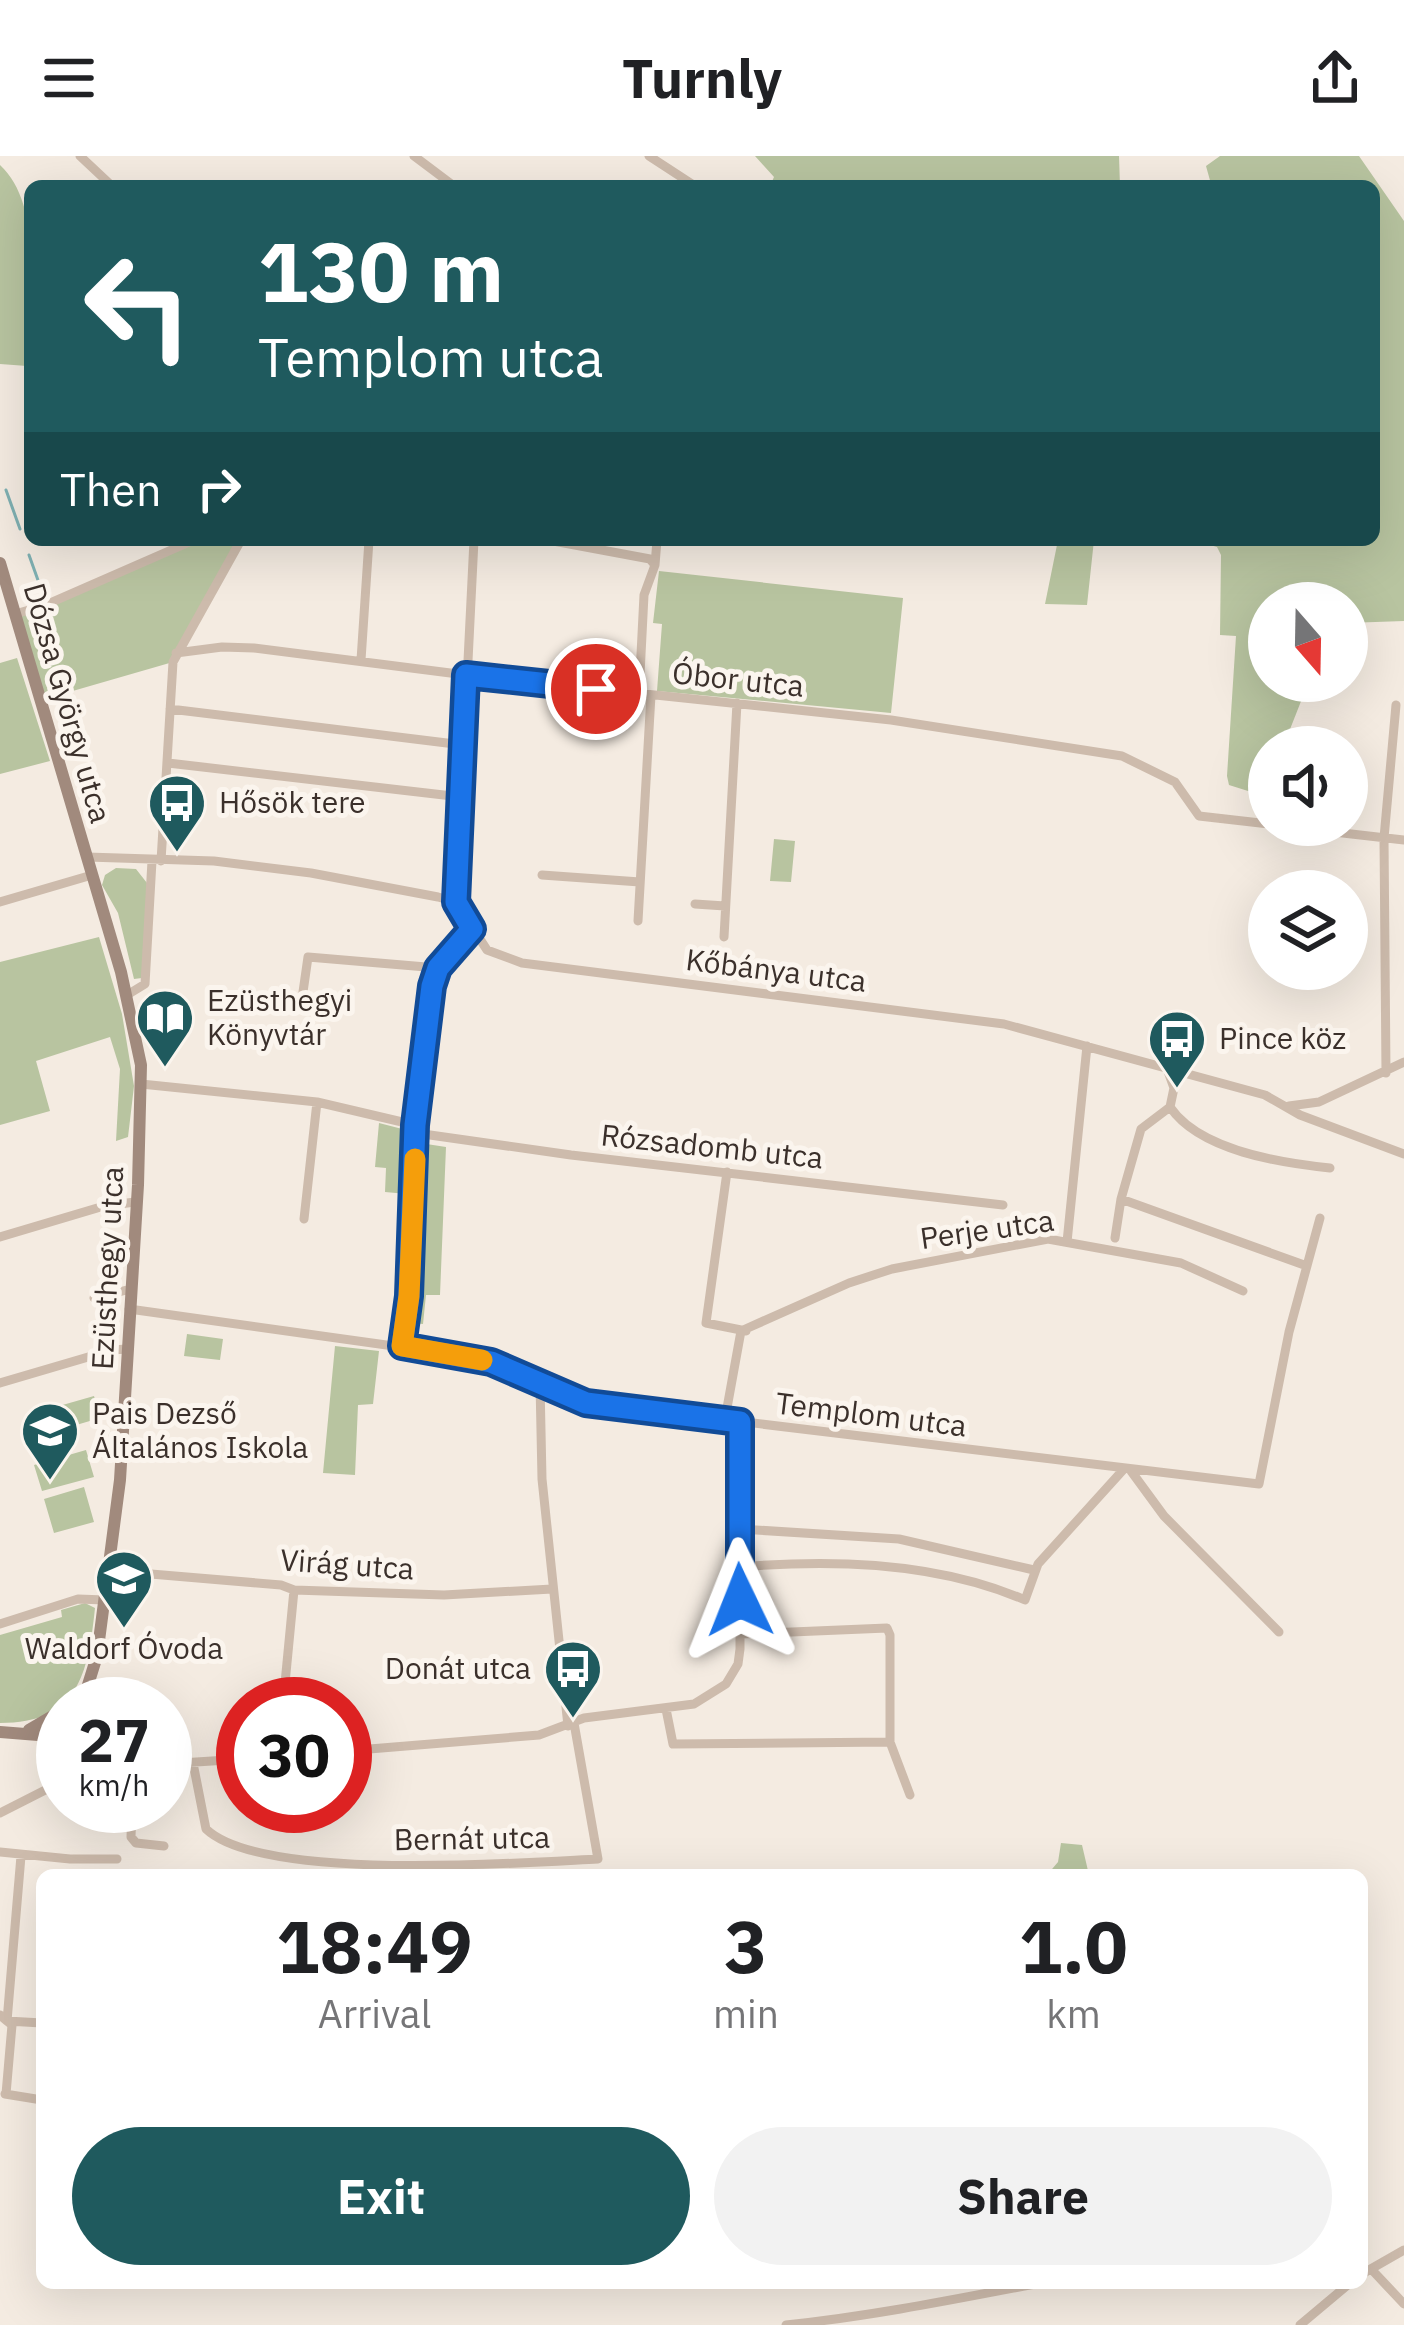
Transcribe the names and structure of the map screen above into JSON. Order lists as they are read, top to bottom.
{
  "streets": {
    "street": [
      "Óbor utca",
      "Dózsa György utca",
      "Kőbánya utca",
      "Rózsadomb utca",
      "Perje utca",
      "Ezüsthegy utca",
      "Templom utca",
      "Virág utca",
      "Bernát utca"
    ]
  },
  "crossings": [
    ["Dózsa György utca", "Ezüsthegy utca"],
    ["Rózsadomb utca", "Ezüsthegy utca"],
    ["Ezüsthegy utca", "Templom utca"]
  ],
  "places": {
    "bus stop": ["Hősök tere", "Pince köz", "Donát utca"],
    "library": ["Ezüsthegyi Könyvtár"],
    "school or university": ["Pais Dezső Általános Iskola", "Waldorf Óvoda"]
  },
  "north": "bottom",
  "page": {
    "header": "Turnly",
    "turn": ["130 m", "Templom utca"],
    "then": "Then",
    "speed": "27 km/h",
    "limit": "30",
    "eta": [
      "18:49",
      "Arrival",
      "3",
      "min",
      "1.0",
      "km"
    ],
    "buttons": ["Exit", "Share"]
  }
}
